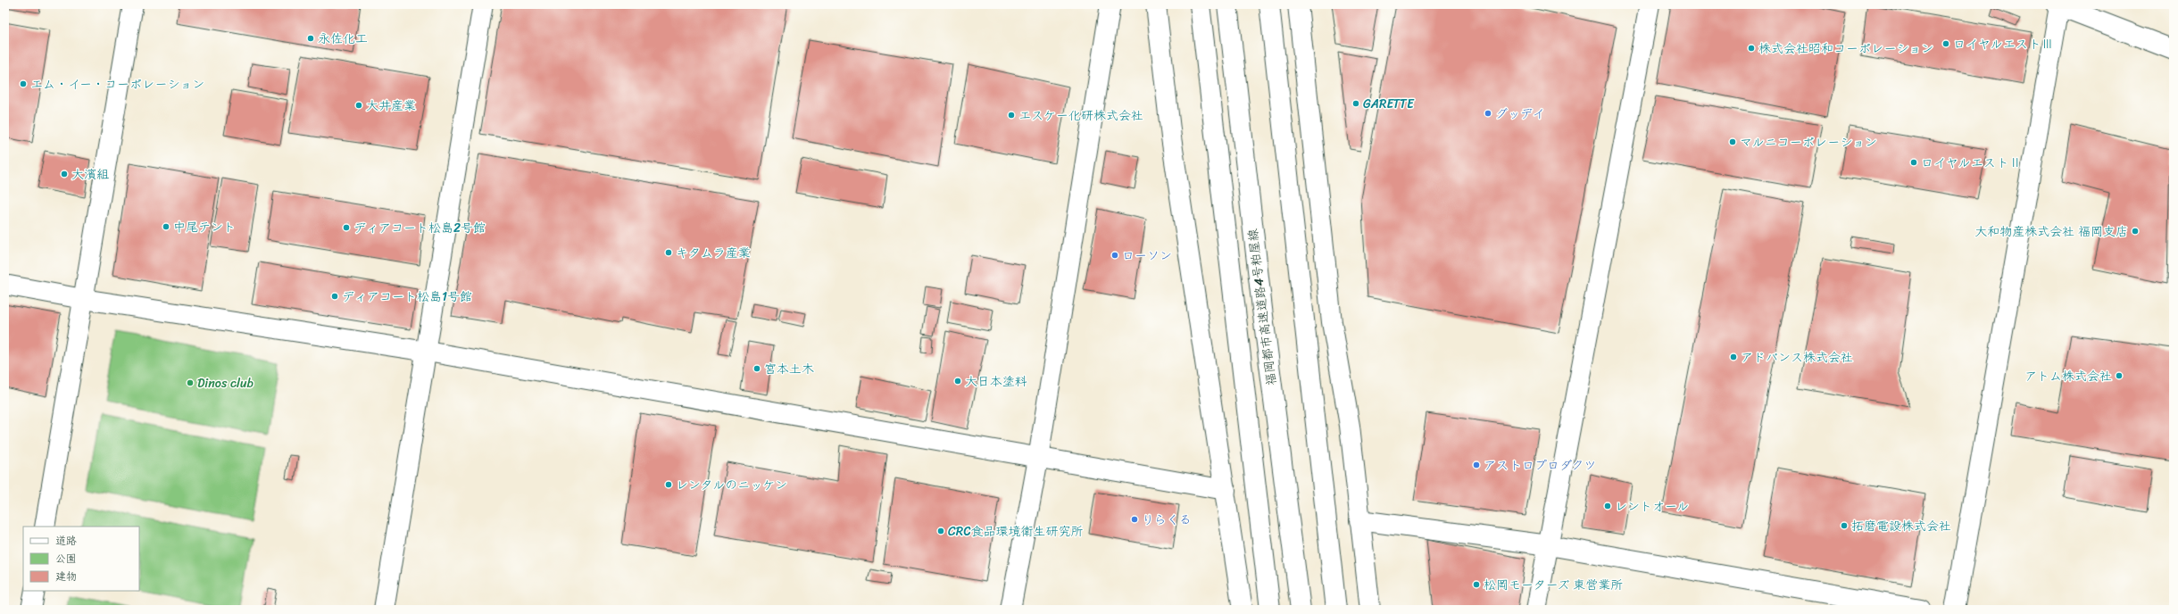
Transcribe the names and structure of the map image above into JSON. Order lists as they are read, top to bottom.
{
  "streets": {
    "main road": ["福岡都市高速道路4号粕屋線"]
  },
  "places": [
    "永佐化工",
    "ロイヤルエストⅢ",
    "株式会社昭和コーポレーション",
    "エム・イー・コーポレーション",
    "GARETTE",
    "大井産業",
    "グッデイ",
    "エスケー化研株式会社",
    "マルニコーポレーション",
    "ロイヤルエストⅡ",
    "大濱組",
    "中尾テント",
    "ディアコート松島2号館",
    "大和物産株式会社 福岡支店",
    "キタムラ産業",
    "ローソン",
    "ディアコート松島1号館",
    "アドバンス株式会社",
    "宮本土木",
    "アトム株式会社",
    "大日本塗料",
    "Dinos club",
    "アストロプロダクツ",
    "レンタルのニッケン",
    "レントオール",
    "りらくる",
    "拓磨電設株式会社",
    "CRC食品環境衛生研究所",
    "松岡モーターズ 東営業所"
  ],
  "legend": ["道路", "公園", "建物"]
}
